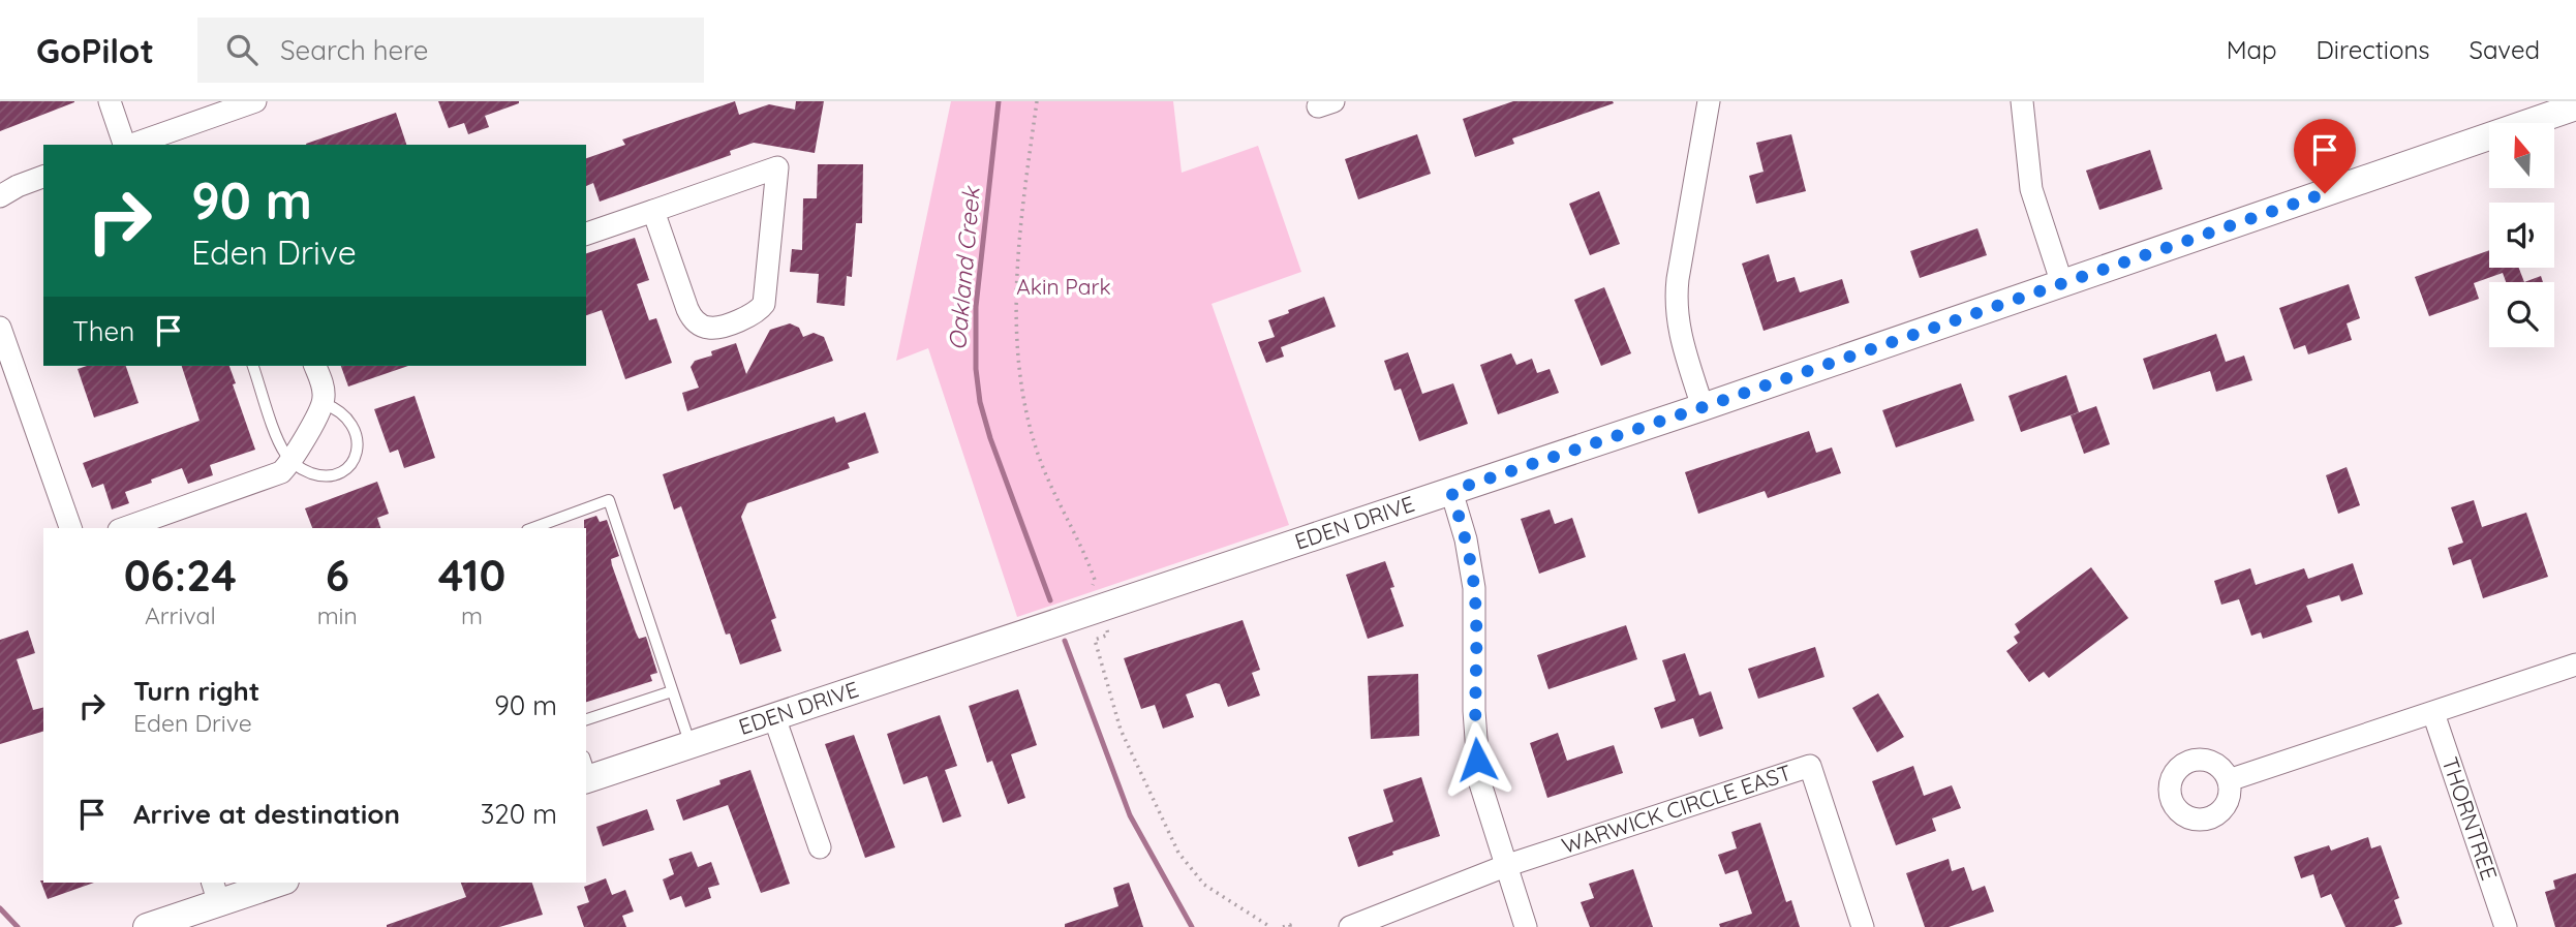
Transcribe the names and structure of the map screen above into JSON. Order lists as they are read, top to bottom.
{
  "streets": {
    "street": ["EDEN DRIVE", "WARWICK CIRCLE EAST", "THORNTREE"]
  },
  "water": ["Oakland Creek"],
  "parks": ["Akin Park"],
  "north": "top",
  "page": {
    "header": "GoPilot",
    "search": "Search here",
    "nav": ["Map", "Directions", "Saved"],
    "turn": ["90 m", "Eden Drive"],
    "then": "Then",
    "eta": [
      "06:24",
      "Arrival",
      "6",
      "min",
      "410",
      "m"
    ],
    "list": [
      {
        "name": "Turn right",
        "note": "Eden Drive",
        "value": "90 m"
      },
      {
        "name": "Arrive at destination",
        "value": "320 m"
      }
    ]
  }
}
